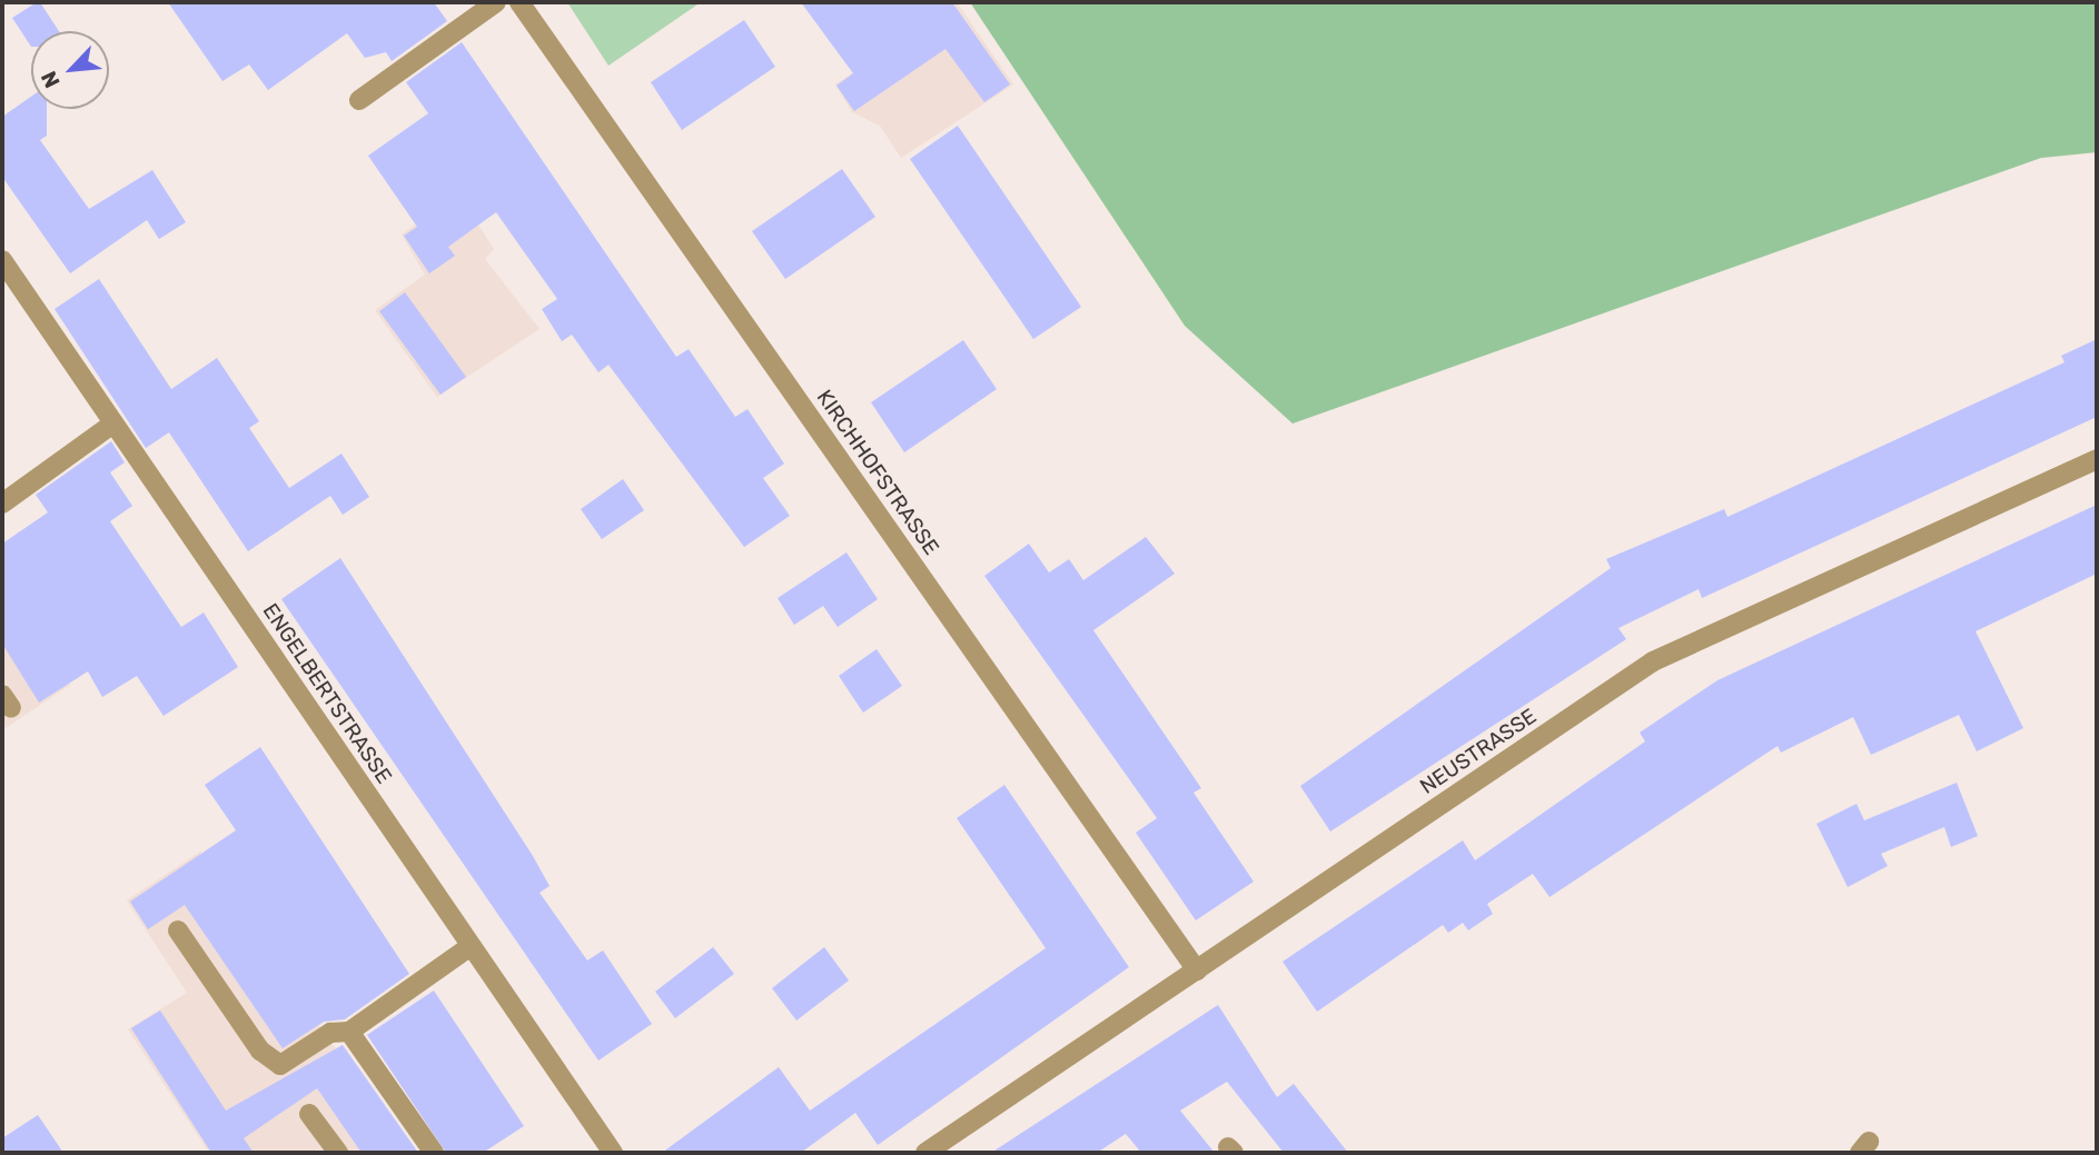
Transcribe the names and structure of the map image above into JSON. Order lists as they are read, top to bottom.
{
  "streets": {
    "street": ["KIRCHHOFSTRASSE", "ENGELBERTSTRASSE", "NEUSTRASSE"]
  },
  "crossings": [
    ["KIRCHHOFSTRASSE", "NEUSTRASSE"]
  ],
  "north": "bottom left"
}
